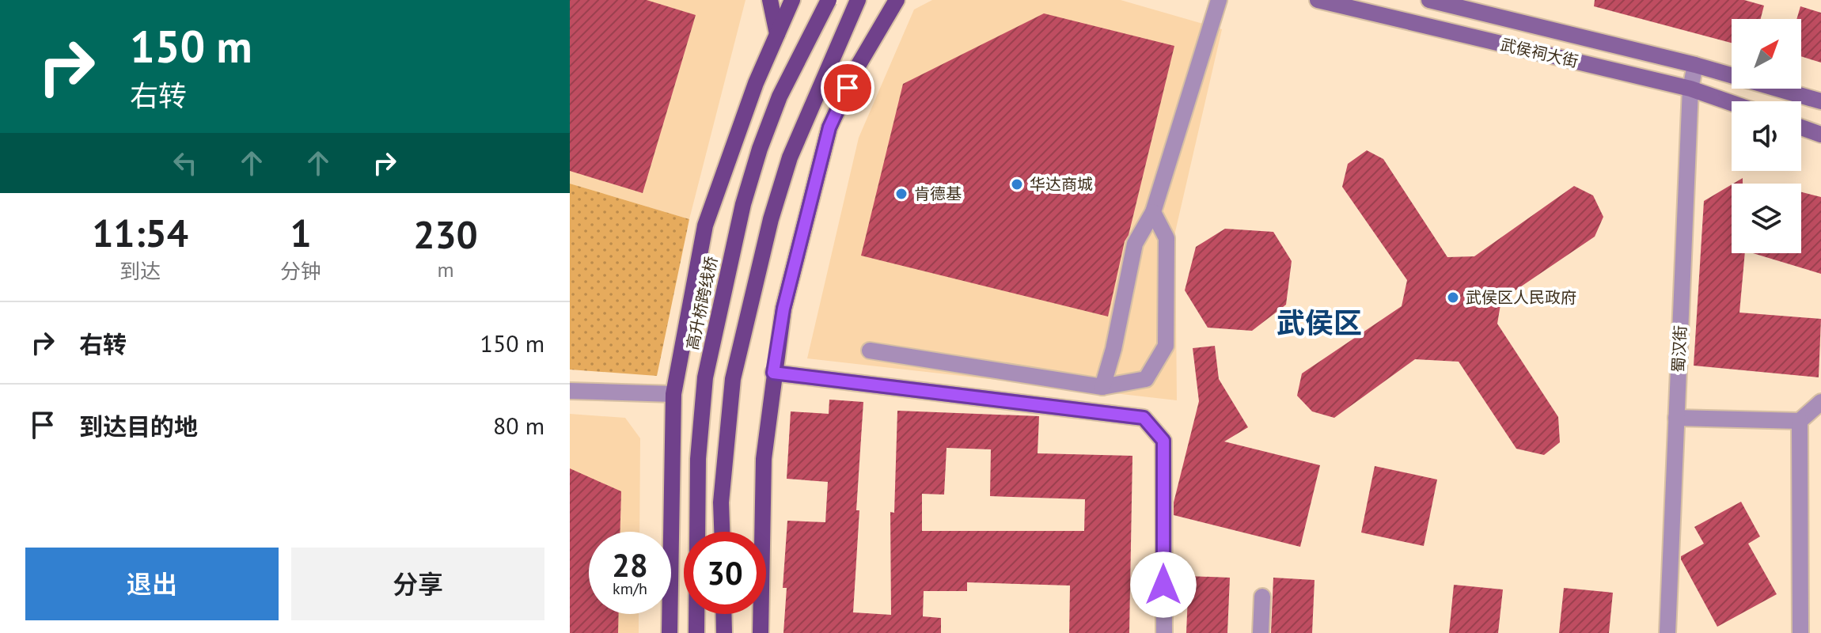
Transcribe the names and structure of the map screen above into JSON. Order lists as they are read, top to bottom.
{
  "streets": {
    "main road": ["武侯祠大街", "高升桥跨线桥"],
    "street": ["蜀汉街"]
  },
  "crossings": [
    ["武侯祠大街", "蜀汉街"]
  ],
  "districts": ["武侯区"],
  "places": ["华达商城", "肯德基", "武侯区人民政府"],
  "north": "top right",
  "page": {
    "turn": ["150 m", "右转"],
    "eta": [
      "11:54",
      "到达",
      "1",
      "分钟",
      "230",
      "m"
    ],
    "list": [
      {
        "name": "右转",
        "value": "150 m"
      },
      {
        "name": "到达目的地",
        "value": "80 m"
      }
    ],
    "speed": "28 km/h",
    "limit": "30",
    "buttons": ["退出", "分享"]
  }
}
